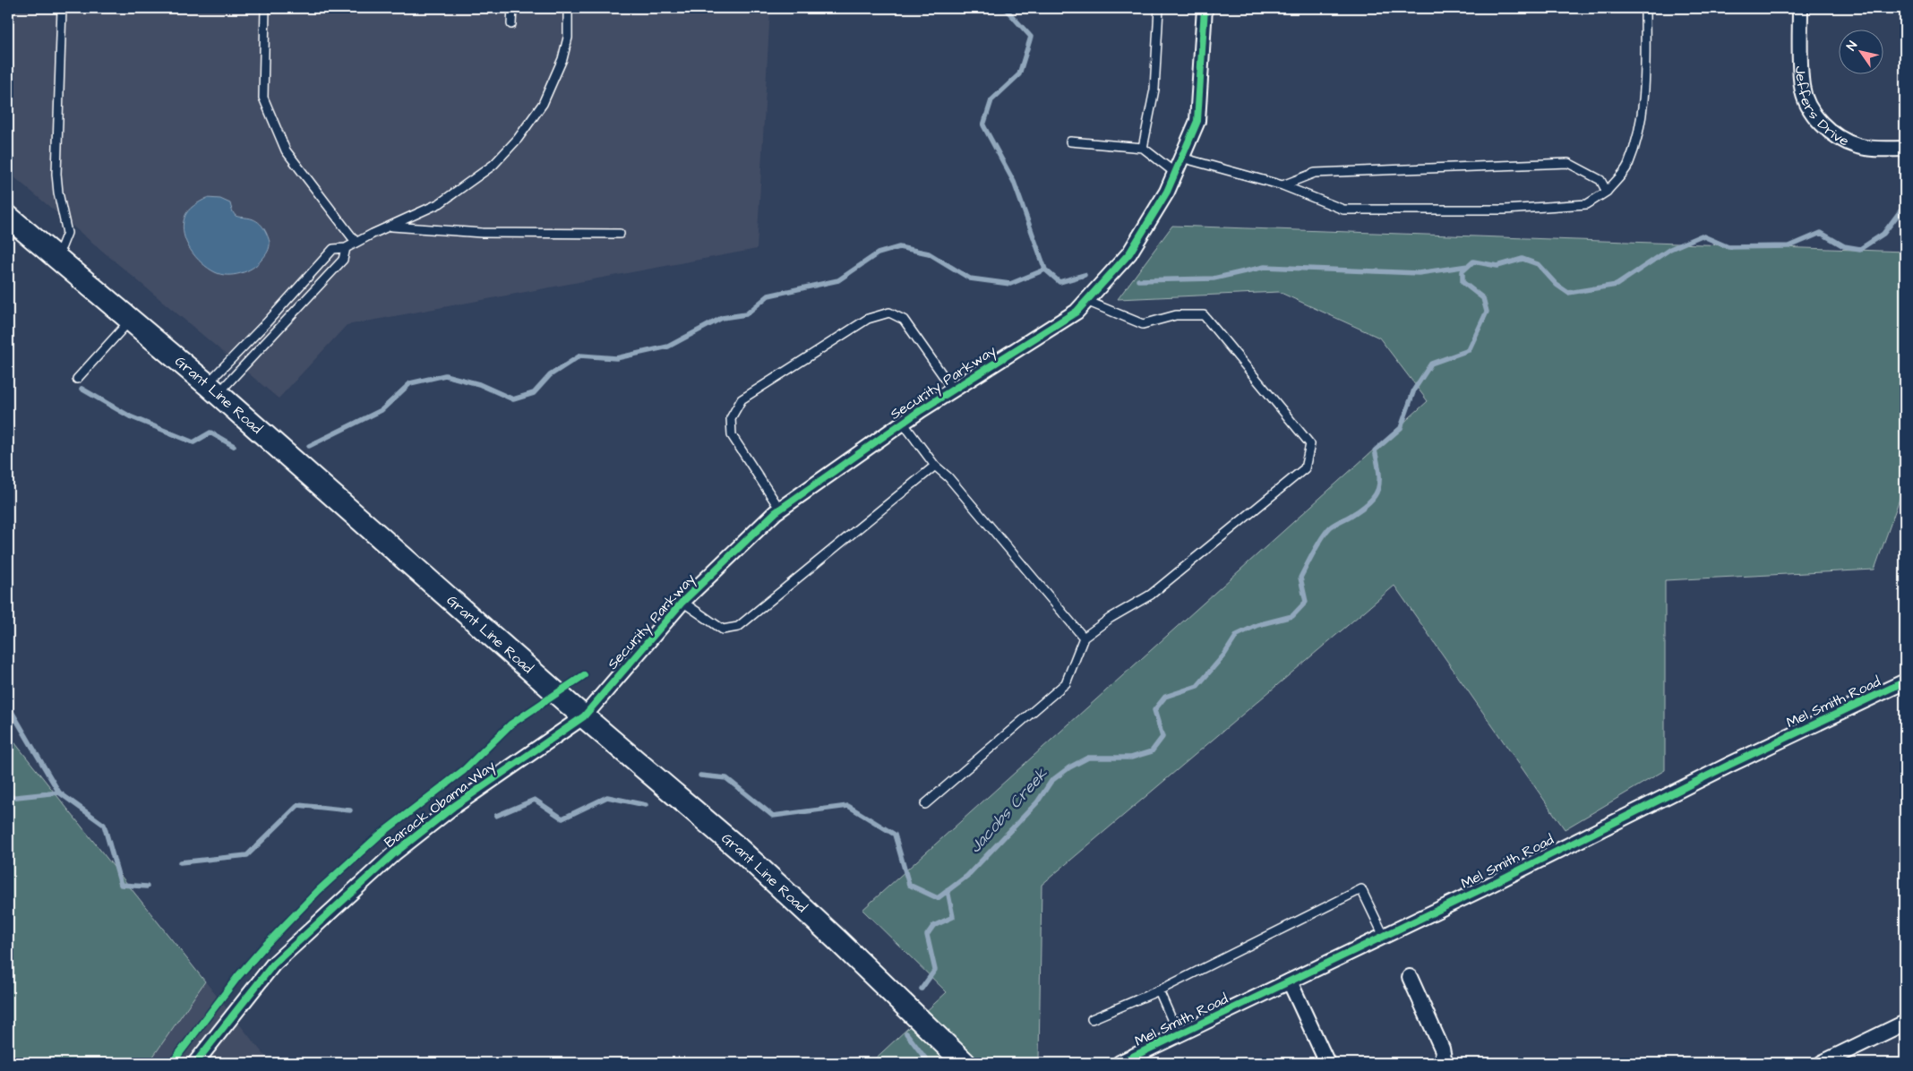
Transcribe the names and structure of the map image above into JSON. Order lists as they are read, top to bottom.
{
  "streets": {
    "main road": ["Grant Line Road"],
    "street": [
      "Jeffers Drive",
      "Security Parkway",
      "Mel Smith Road",
      "Barack Obama Way"
    ]
  },
  "crossings": [
    ["Security Parkway", "Grant Line Road"],
    ["Security Parkway", "Barack Obama Way"],
    ["Grant Line Road", "Barack Obama Way"]
  ],
  "water": ["Jacobs Creek"],
  "north": "top left"
}
